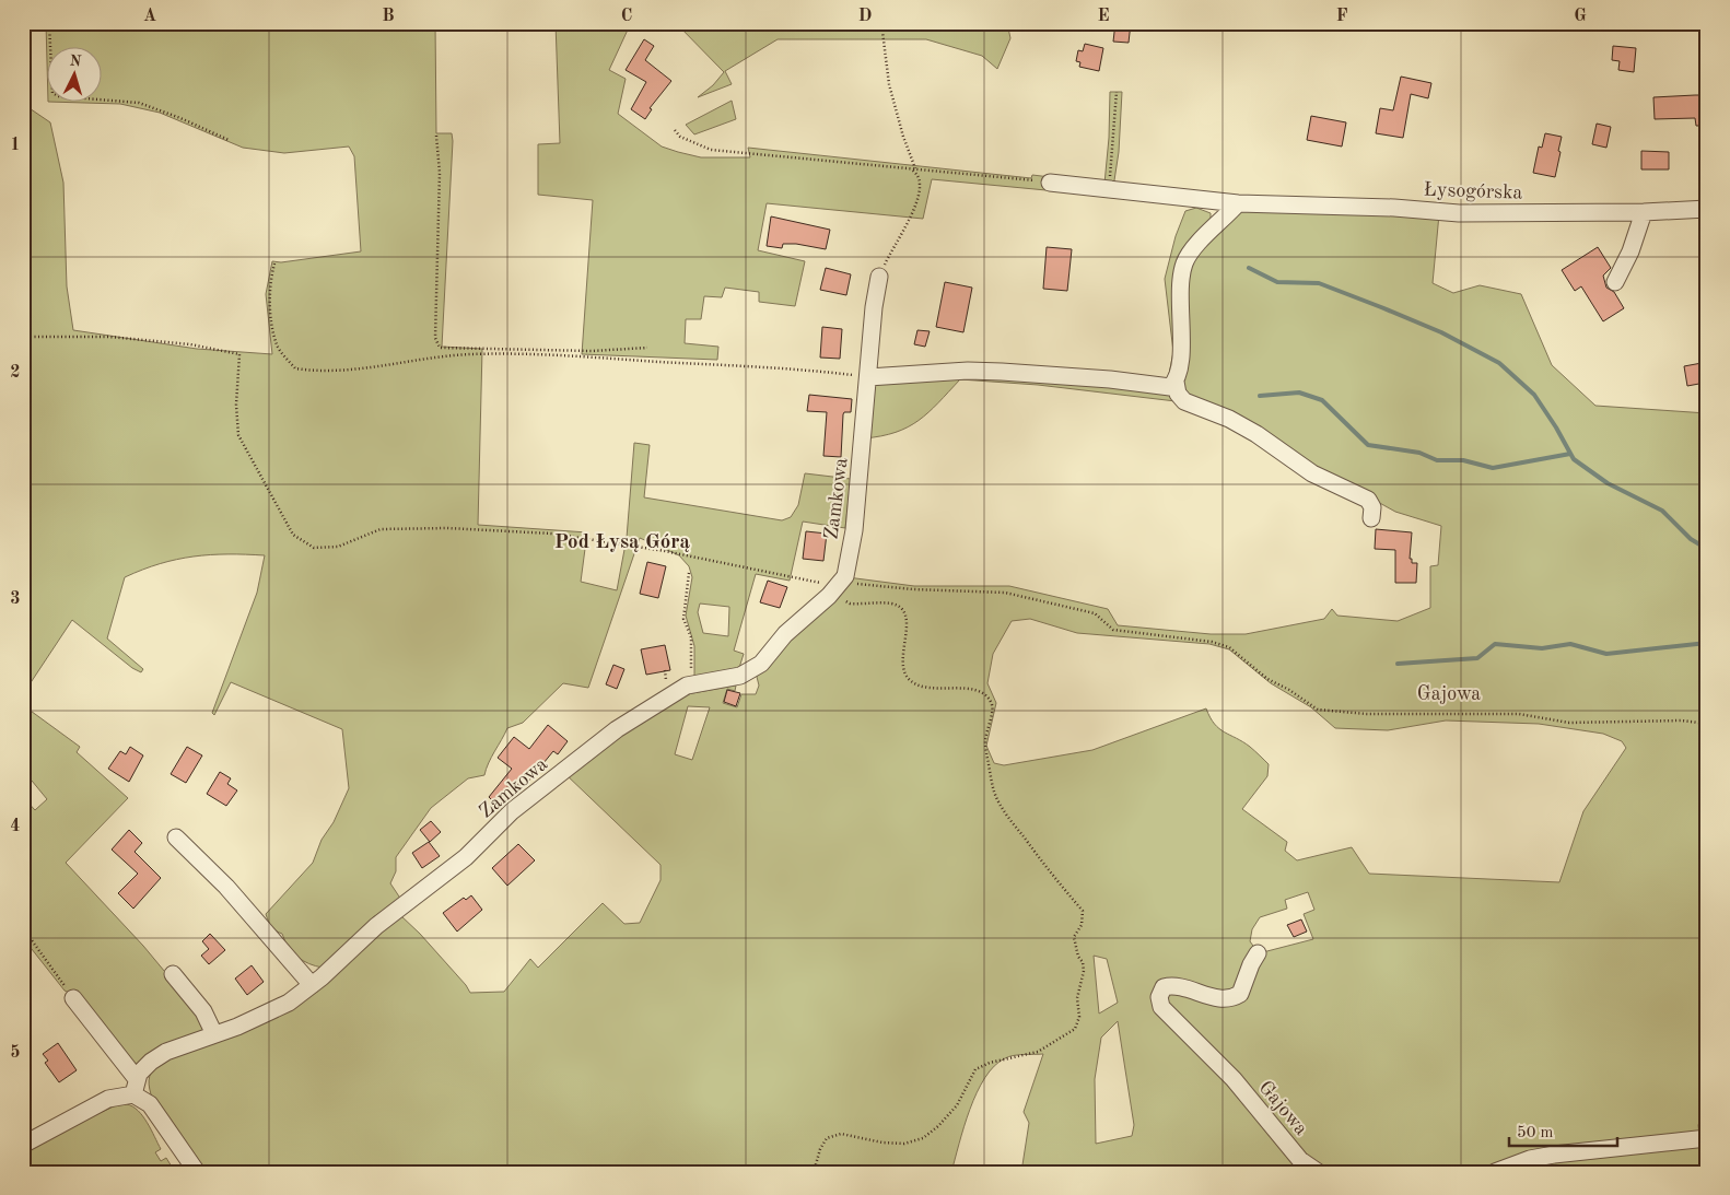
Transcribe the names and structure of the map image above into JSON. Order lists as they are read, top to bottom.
{
  "streets": {
    "street": ["Łysogórska", "Zamkowa", "Gajowa"]
  },
  "crossings": [
    ["Zamkowa", "Gajowa"]
  ],
  "districts": ["Pod Łysą Górą"],
  "scale_bar": "50 m",
  "north": "top",
  "grid": {
    "columns": [
      "A",
      "B",
      "C",
      "D",
      "E",
      "F",
      "G"
    ],
    "rows": [
      "1",
      "2",
      "3",
      "4",
      "5"
    ]
  }
}
